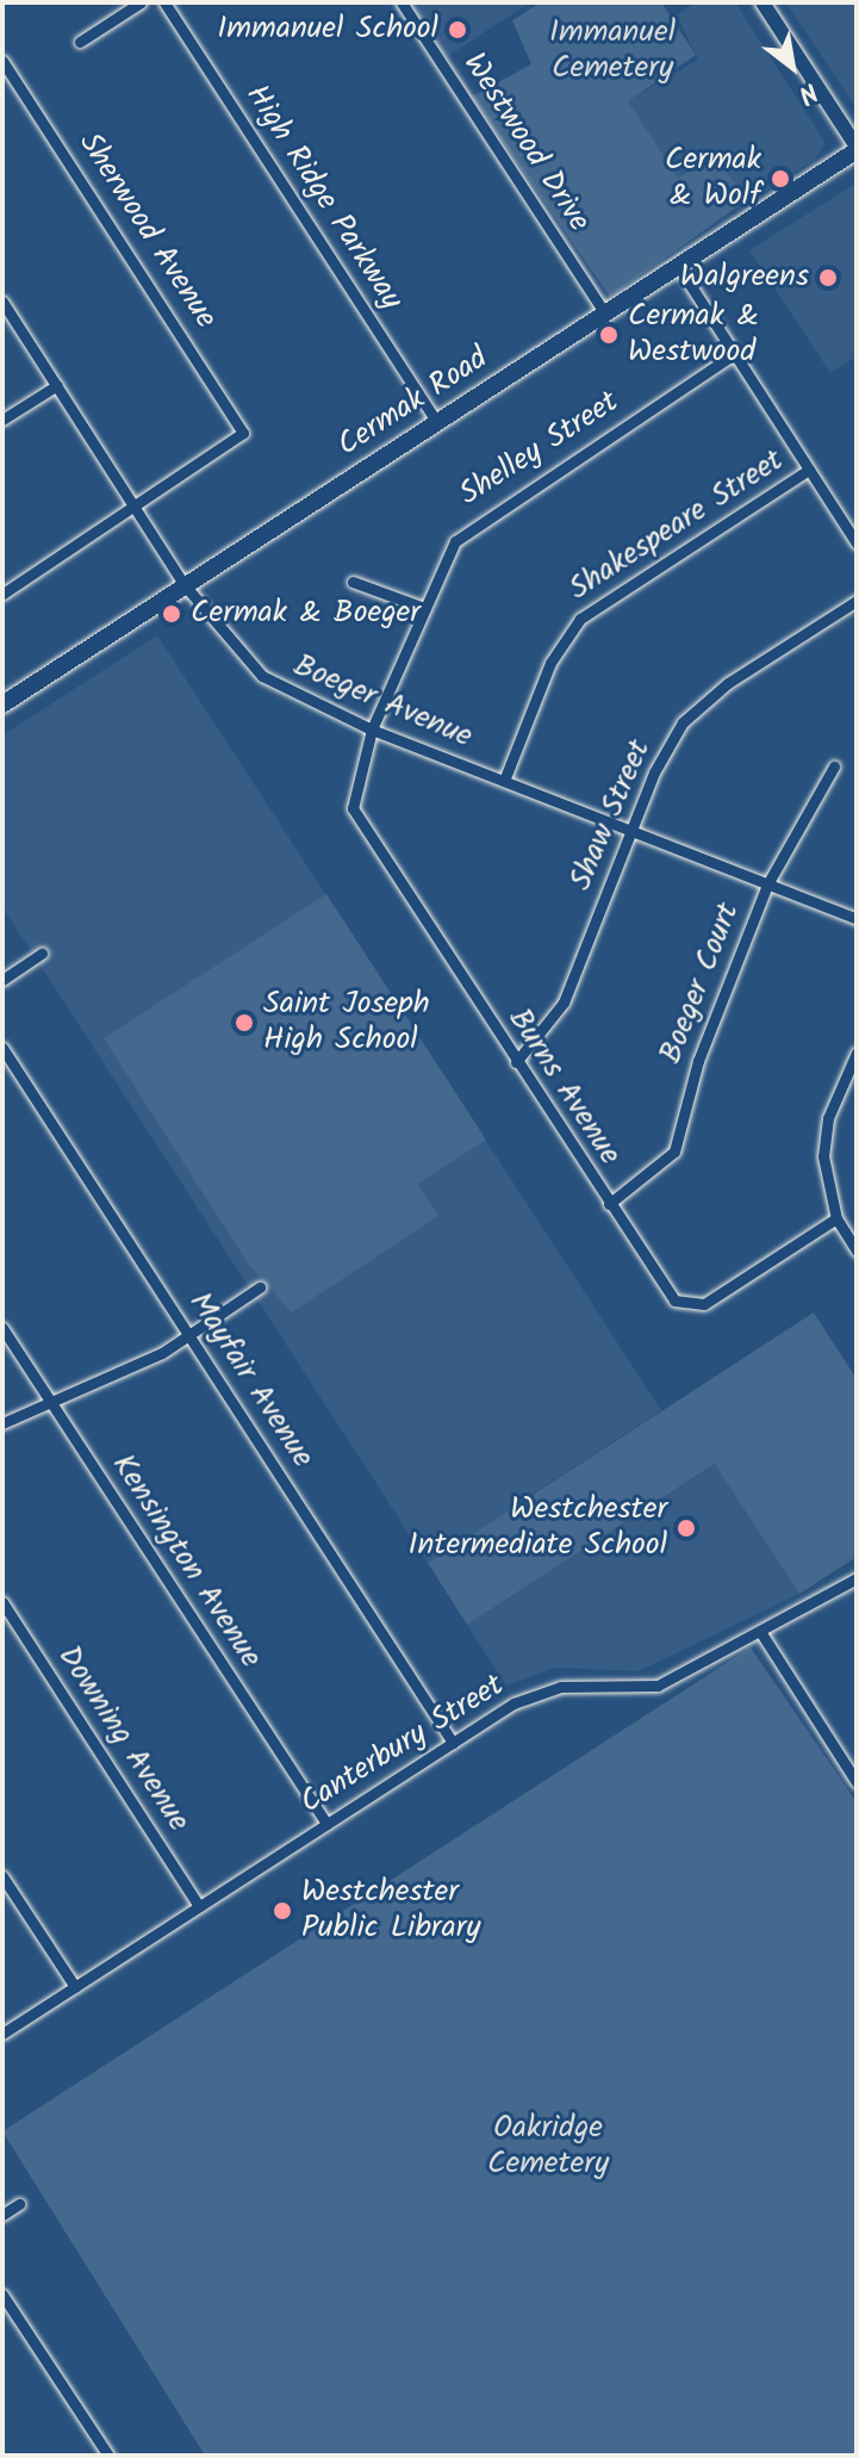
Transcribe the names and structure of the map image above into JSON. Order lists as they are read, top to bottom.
{
  "streets": {
    "main road": ["Cermak Road"],
    "street": [
      "Westwood Drive",
      "High Ridge Parkway",
      "Sherwood Avenue",
      "Shelley Street",
      "Shakespeare Street",
      "Boeger Avenue",
      "Shaw Street",
      "Boeger Court",
      "Burns Avenue",
      "Mayfair Avenue",
      "Kensington Avenue",
      "Downing Avenue",
      "Canterbury Street"
    ]
  },
  "crossings": [
    ["Westwood Drive", "Cermak Road"],
    ["High Ridge Parkway", "Cermak Road"],
    ["Sherwood Avenue", "Boeger Avenue"],
    ["Cermak Road", "Boeger Avenue"],
    ["Shelley Street", "Boeger Avenue"],
    ["Shelley Street", "Burns Avenue"],
    ["Shakespeare Street", "Boeger Avenue"],
    ["Boeger Avenue", "Shaw Street"],
    ["Boeger Avenue", "Boeger Court"],
    ["Boeger Avenue", "Burns Avenue"],
    ["Shaw Street", "Burns Avenue"],
    ["Boeger Court", "Burns Avenue"],
    ["Mayfair Avenue", "Canterbury Street"],
    ["Kensington Avenue", "Canterbury Street"],
    ["Downing Avenue", "Canterbury Street"]
  ],
  "parks": ["Immanuel Cemetery", "Oakridge Cemetery"],
  "places": [
    "Immanuel School",
    "Cermak & Wolf",
    "Walgreens",
    "Cermak & Westwood",
    "Cermak & Boeger",
    "Saint Joseph High School",
    "Westchester Intermediate School",
    "Westchester Public Library"
  ],
  "north": "bottom right"
}
